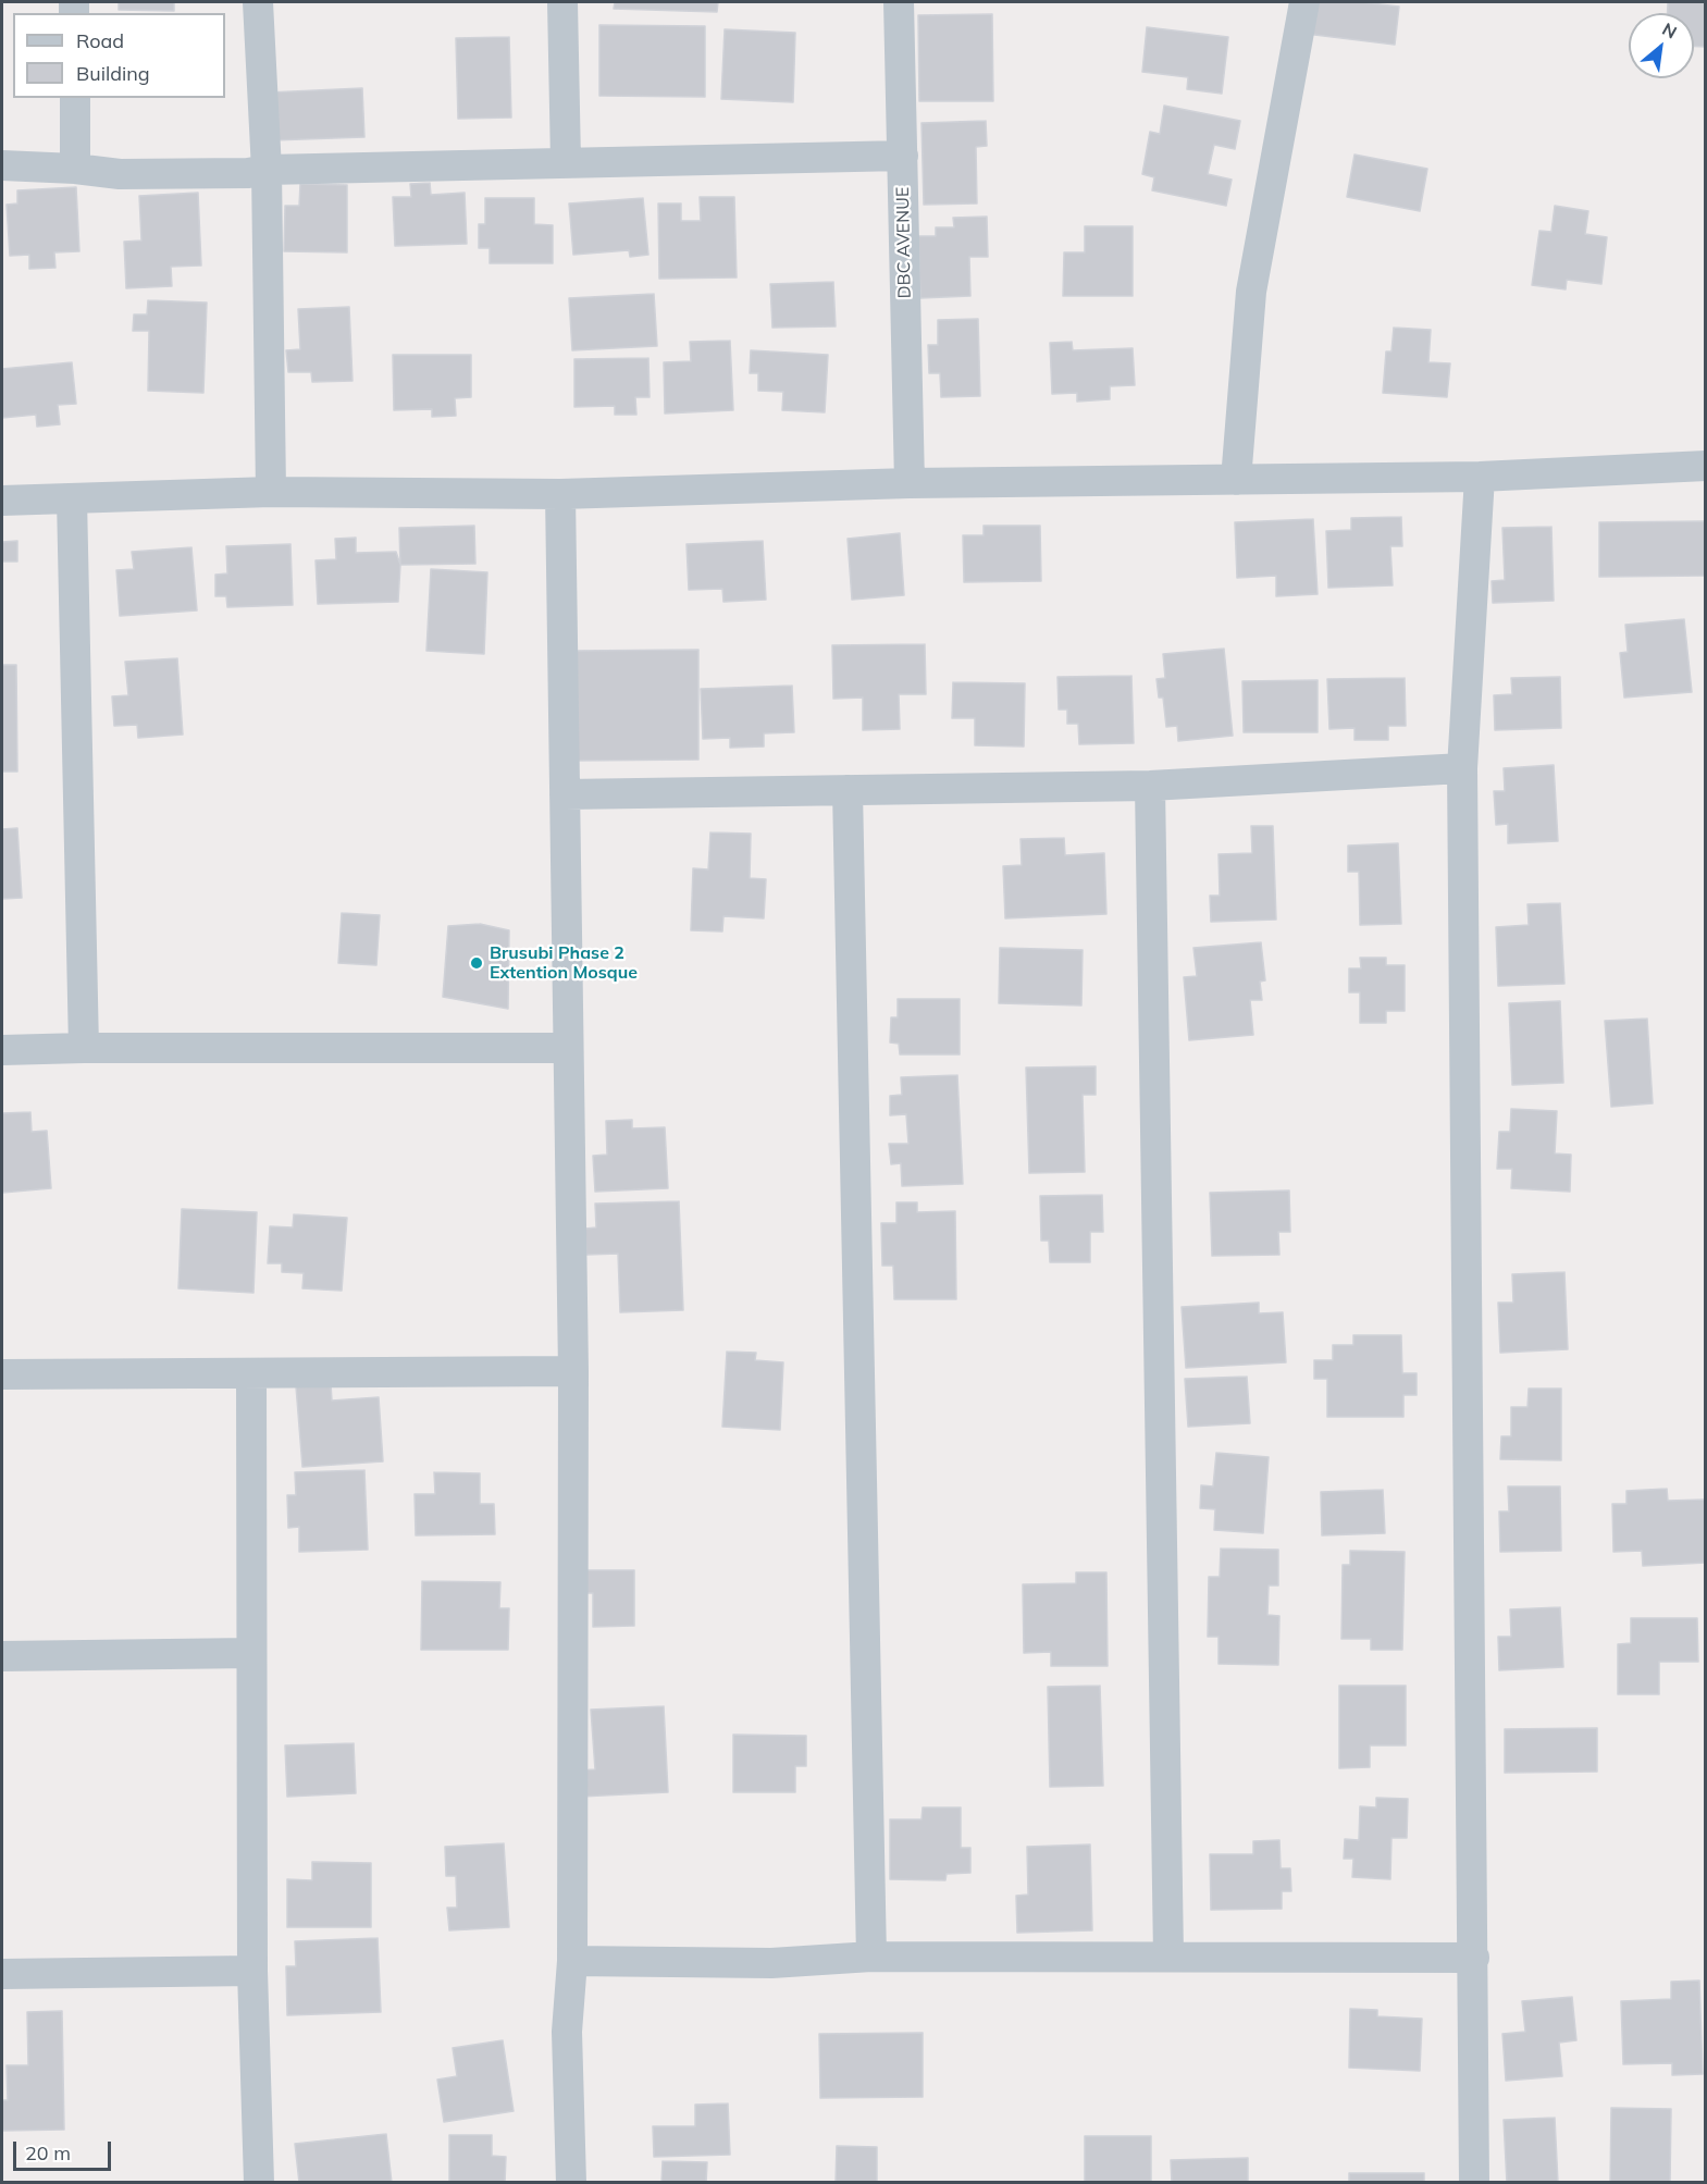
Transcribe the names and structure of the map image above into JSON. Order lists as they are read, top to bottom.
{
  "streets": {
    "street": ["DBC AVENUE"]
  },
  "places": ["Brusubi Phase 2 Extention Mosque"],
  "legend": ["Road", "Building"],
  "scale_bar": "20 m",
  "north": "top right"
}
